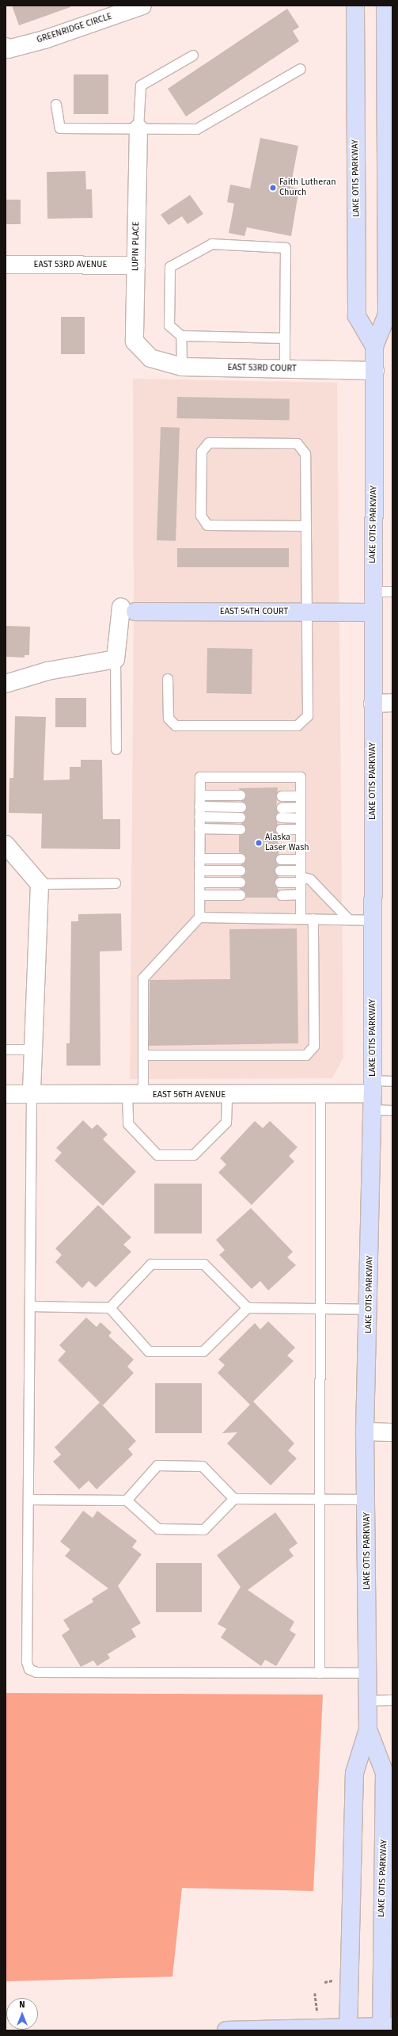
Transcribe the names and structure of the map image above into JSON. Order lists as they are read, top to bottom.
{
  "streets": {
    "main road": ["LAKE OTIS PARKWAY", "EAST 54TH COURT"],
    "street": [
      "GREENRIDGE CIRCLE",
      "LUPIN PLACE",
      "EAST 53RD AVENUE",
      "EAST 53RD COURT",
      "EAST 56TH AVENUE"
    ]
  },
  "crossings": [
    ["LAKE OTIS PARKWAY", "EAST 53RD COURT"],
    ["LAKE OTIS PARKWAY", "EAST 54TH COURT"],
    ["LAKE OTIS PARKWAY", "EAST 56TH AVENUE"],
    ["LUPIN PLACE", "EAST 53RD AVENUE"],
    ["LUPIN PLACE", "EAST 53RD COURT"]
  ],
  "places": ["Faith Lutheran Church", "Alaska Laser Wash"],
  "north": "top"
}
